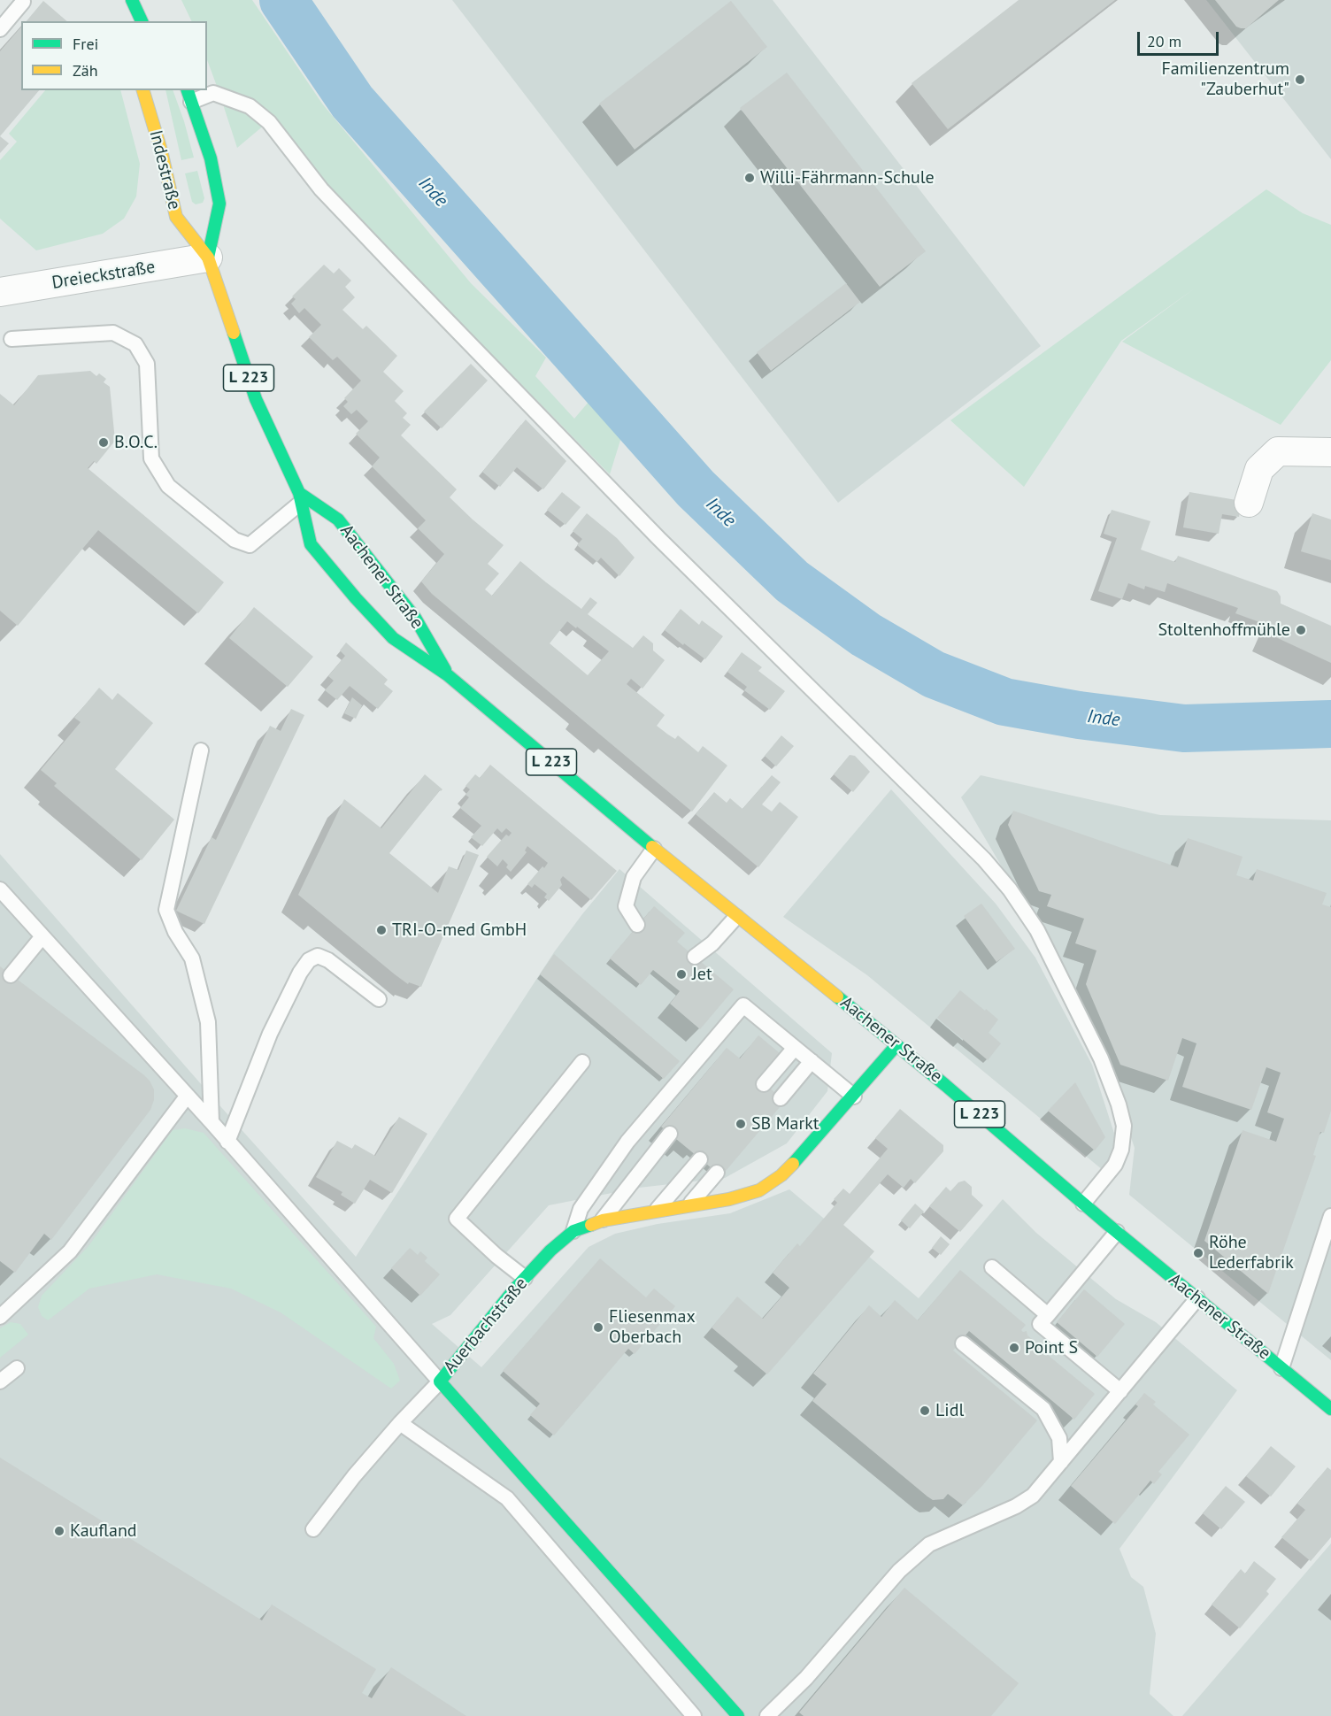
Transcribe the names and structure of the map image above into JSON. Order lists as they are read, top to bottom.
{
  "streets": {
    "main road": [
      "Indestraße",
      "L 223",
      "Aachener Straße",
      "Auerbachstraße"
    ],
    "street": ["Dreieckstraße"]
  },
  "crossings": [
    ["Indestraße", "Dreieckstraße"],
    ["Indestraße", "Aachener Straße"],
    ["Dreieckstraße", "Aachener Straße"],
    ["Aachener Straße", "Auerbachstraße"]
  ],
  "water": ["Inde"],
  "places": [
    "Familienzentrum \"Zauberhut\"",
    "Willi-Fährmann-Schule",
    "B.O.C.",
    "Stoltenhoffmühle",
    "TRI-O-med GmbH",
    "Jet",
    "SB Markt",
    "Röhe Lederfabrik",
    "Fliesenmax Oberbach",
    "Point S",
    "Lidl",
    "Kaufland"
  ],
  "legend": ["Frei", "Zäh"],
  "scale_bar": "20 m"
}
